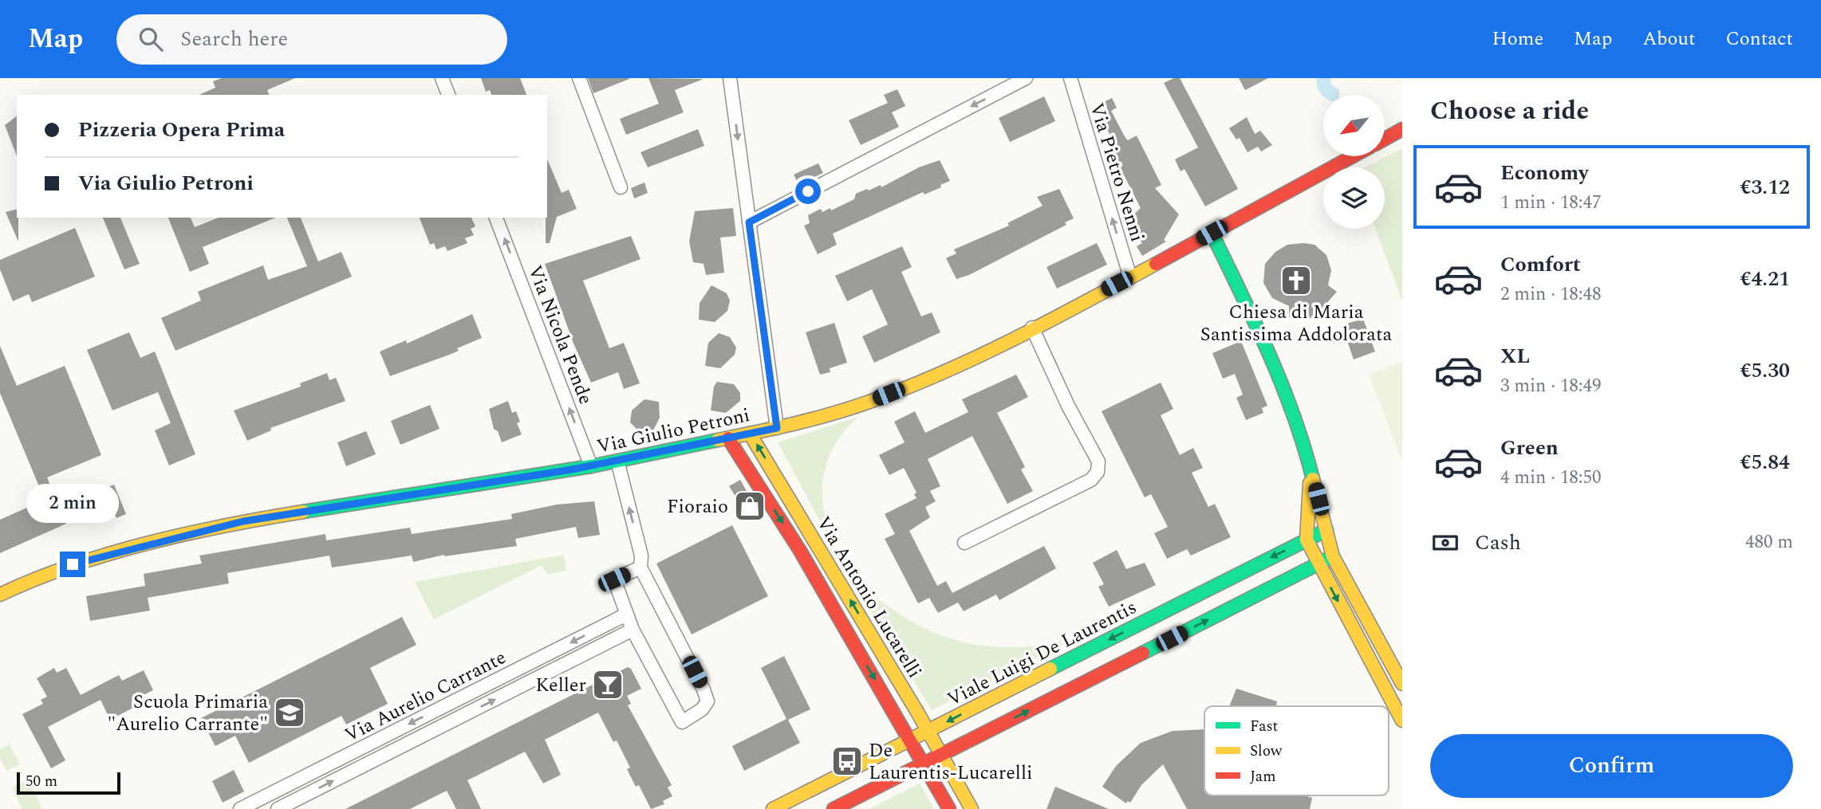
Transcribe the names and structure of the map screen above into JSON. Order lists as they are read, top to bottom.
{
  "streets": {
    "street": [
      "Via Pietro Nenni",
      "Via Nicola Pende",
      "Via Giulio Petroni",
      "Via Antonio Lucarelli",
      "Viale Luigi De Laurentis",
      "Via Aurelio Carrante"
    ]
  },
  "crossings": [
    ["Via Pietro Nenni", "Via Giulio Petroni"],
    ["Via Nicola Pende", "Via Giulio Petroni"],
    ["Via Giulio Petroni", "Via Antonio Lucarelli"],
    ["Via Antonio Lucarelli", "Viale Luigi De Laurentis"]
  ],
  "one_way": ["Via Pietro Nenni", "Via Nicola Pende"],
  "places": {
    "church": ["Chiesa di Maria Santissima Addolorata"],
    "shop": ["Fioraio"],
    "bar": ["Keller"],
    "school or university": ["Scuola Primaria \"Aurelio Carrante\""],
    "bus stop": ["De Laurentis-Lucarelli"]
  },
  "legend": ["Fast", "Slow", "Jam"],
  "scale_bar": "50 m",
  "north": "bottom left",
  "page": {
    "header": "Map",
    "search": "Search here",
    "nav": [
      "Home",
      "Map",
      "About",
      "Contact"
    ],
    "heading": "Choose a ride",
    "banner": ["Pizzeria Opera Prima", "Via Giulio Petroni"],
    "list": [
      {
        "name": "Economy",
        "note": "1 min · 18:47",
        "value": "€3.12"
      },
      {
        "name": "Comfort",
        "note": "2 min · 18:48",
        "value": "€4.21"
      },
      {
        "name": "XL",
        "note": "3 min · 18:49",
        "value": "€5.30"
      },
      {
        "name": "Green",
        "note": "4 min · 18:50",
        "value": "€5.84"
      }
    ],
    "bubble": "2 min",
    "pay": ["Cash", "480 m"],
    "buttons": "Confirm",
    "scale": "50 m"
  }
}
